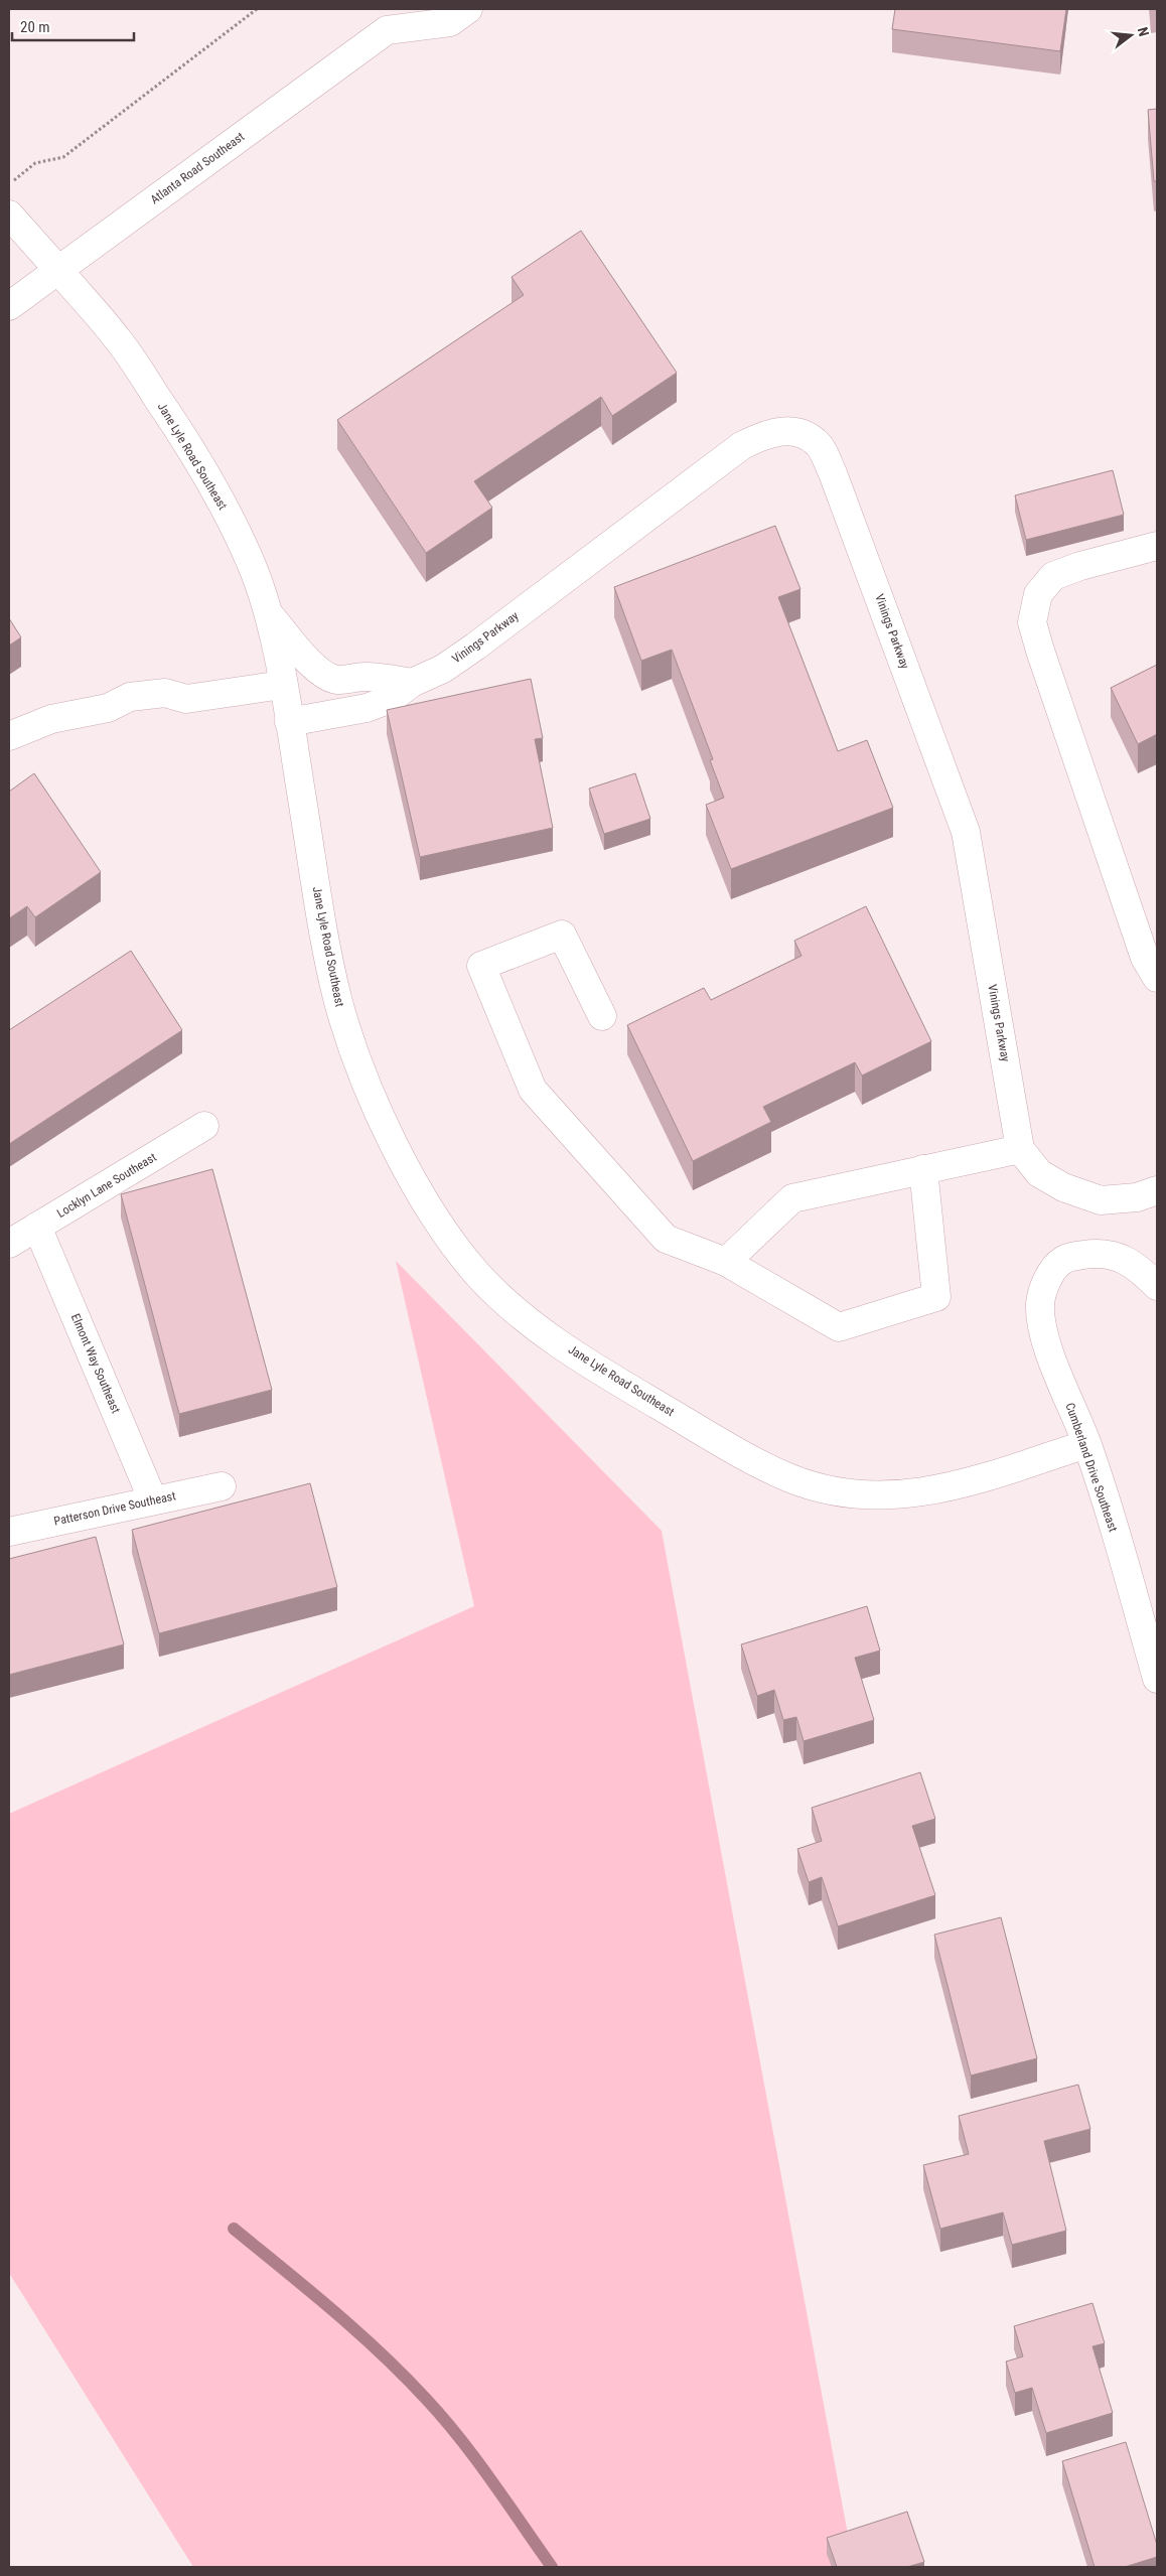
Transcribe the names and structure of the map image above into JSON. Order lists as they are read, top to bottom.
{
  "streets": {
    "street": [
      "Atlanta Road Southeast",
      "Jane Lyle Road Southeast",
      "Vinings Parkway",
      "Locklyn Lane Southeast",
      "Elmont Way Southeast",
      "Cumberland Drive Southeast",
      "Patterson Drive Southeast"
    ]
  },
  "crossings": [
    ["Atlanta Road Southeast", "Jane Lyle Road Southeast"],
    ["Jane Lyle Road Southeast", "Vinings Parkway"],
    ["Jane Lyle Road Southeast", "Cumberland Drive Southeast"],
    ["Locklyn Lane Southeast", "Elmont Way Southeast"],
    ["Elmont Way Southeast", "Patterson Drive Southeast"]
  ],
  "scale_bar": "20 m",
  "north": "right"
}
